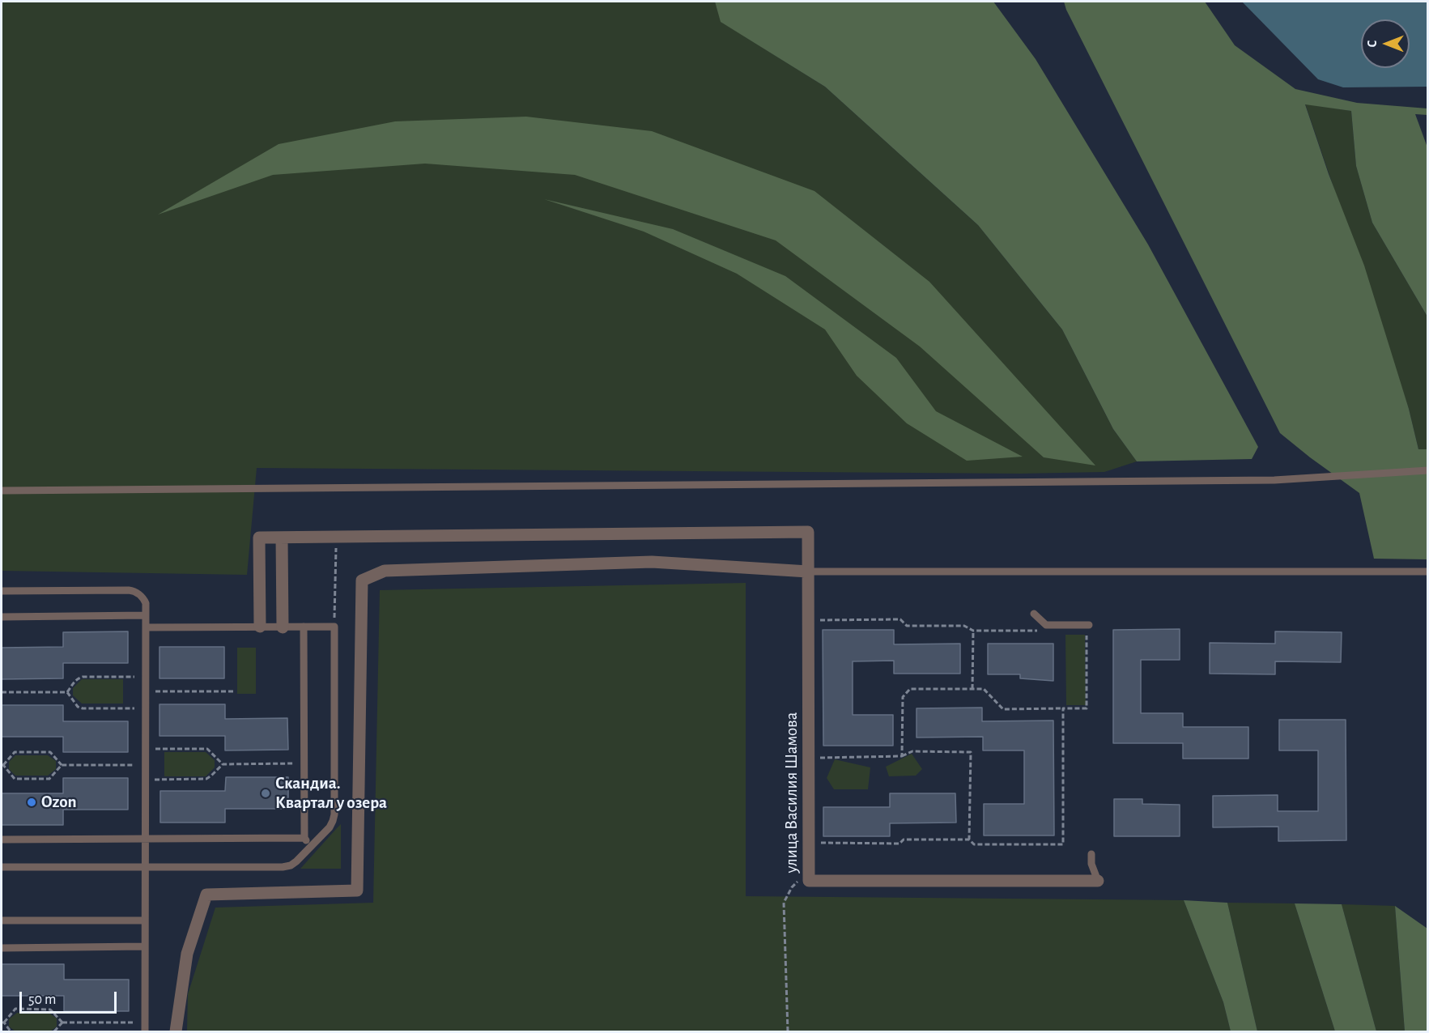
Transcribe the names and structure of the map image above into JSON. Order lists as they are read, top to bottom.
{
  "streets": {
    "street": ["улица Василия Шамова"]
  },
  "places": ["Скандиа. Квартал у озера", "Ozon"],
  "scale_bar": "50 m",
  "north": "left"
}
